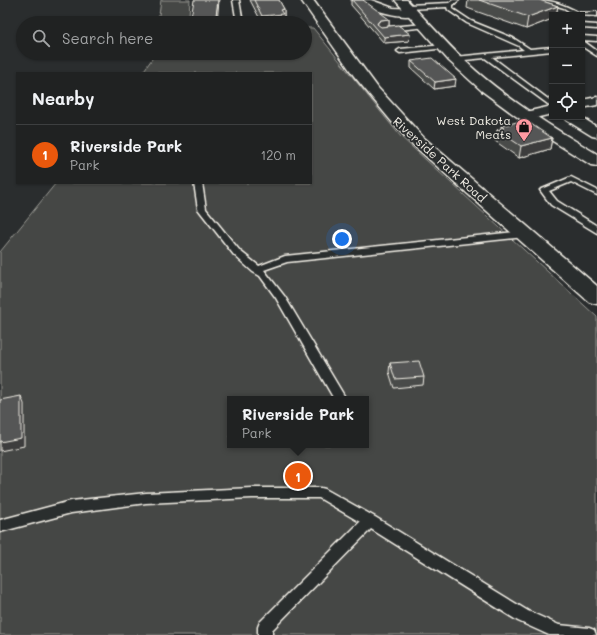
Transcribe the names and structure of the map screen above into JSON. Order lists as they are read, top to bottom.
{
  "streets": {
    "main road": ["Riverside Park Road"]
  },
  "places": {
    "shop": ["West Dakota Meats"]
  },
  "page": {
    "map_buttons": ["+", "−"],
    "search": "Search here",
    "heading": "Nearby",
    "list": [
      {
        "mark": "1",
        "name": "Riverside Park",
        "note": "Park",
        "value": "120 m"
      }
    ],
    "popup": ["Riverside Park", "Park"],
    "pins": "1"
  }
}
